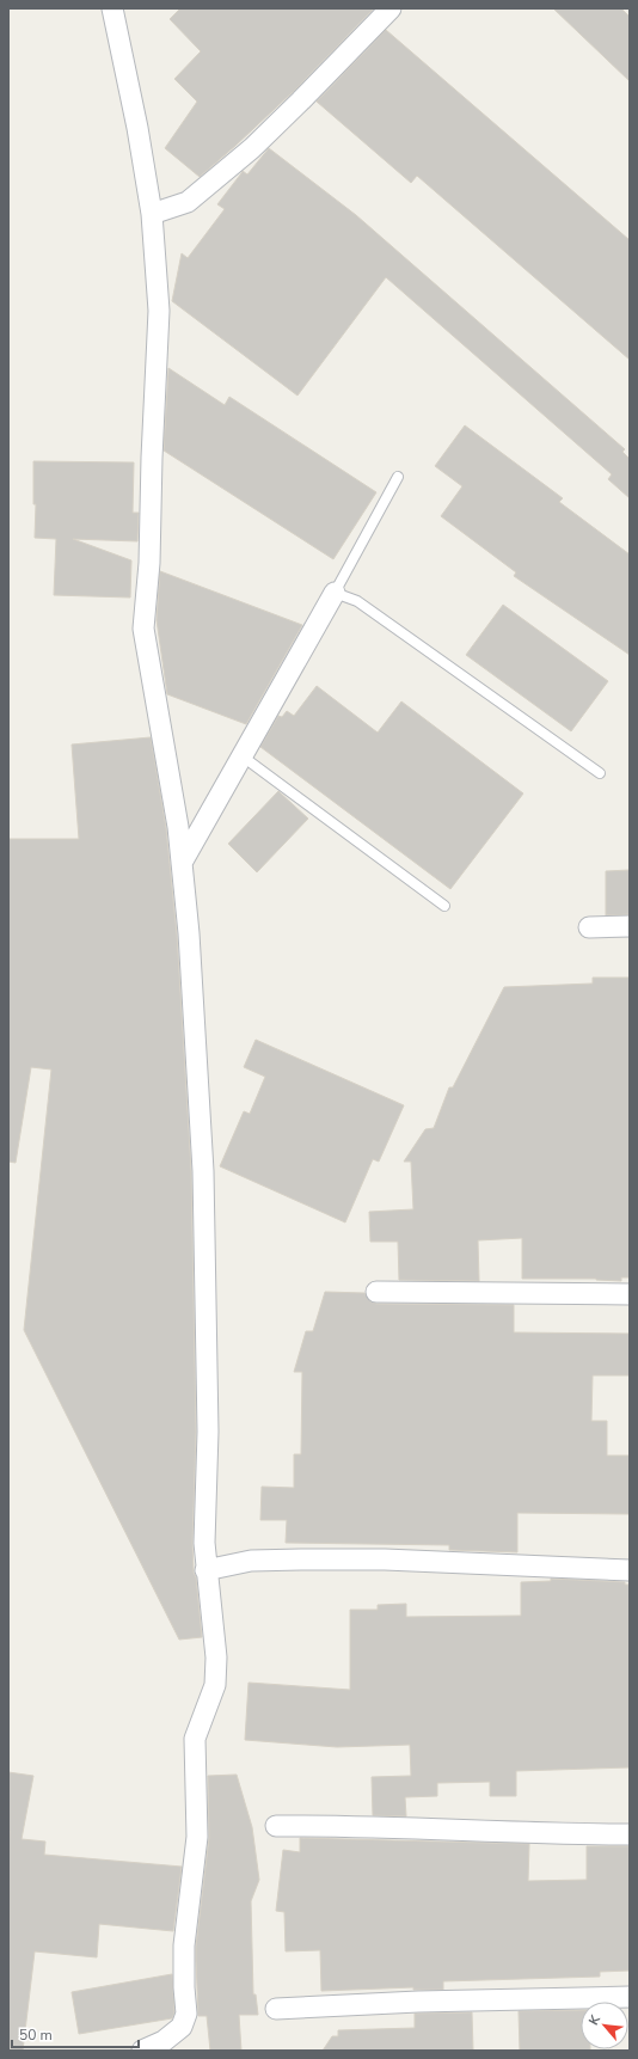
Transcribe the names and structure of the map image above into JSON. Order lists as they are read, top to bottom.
{
  "scale_bar": "50 m",
  "north": "top left"
}
